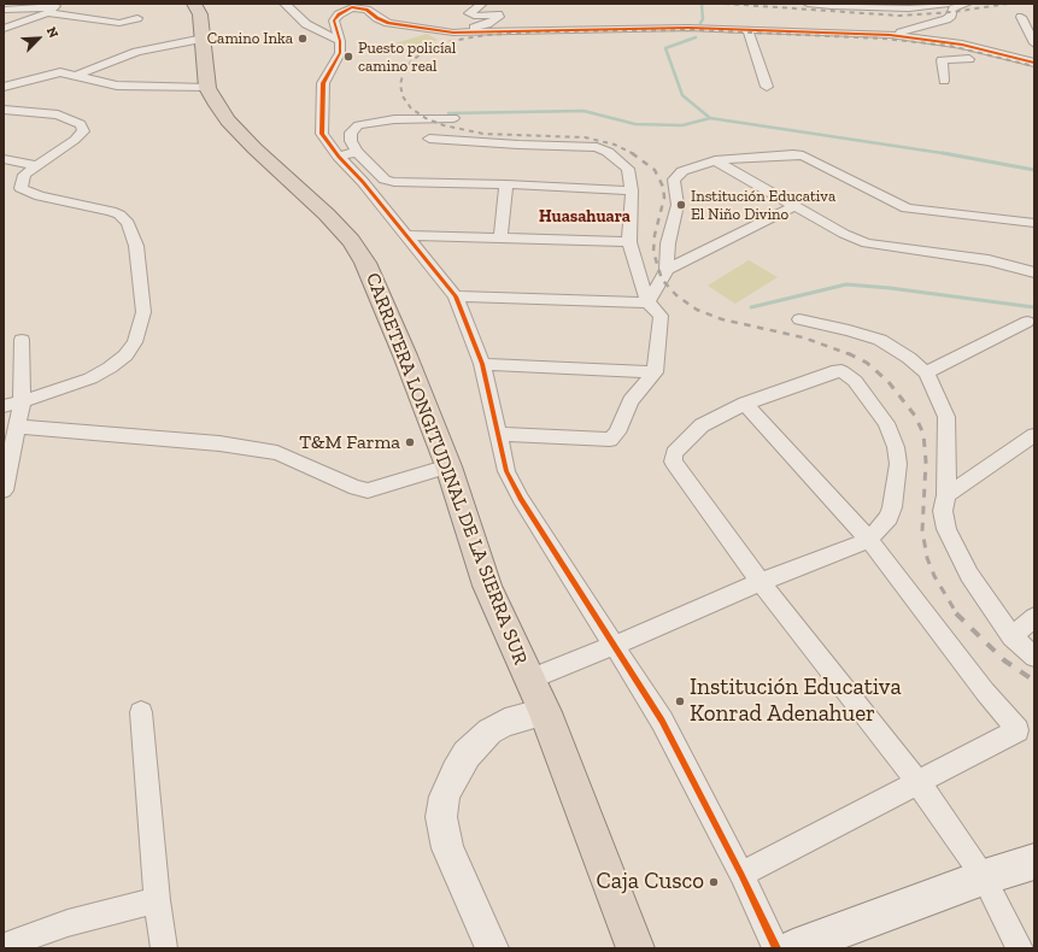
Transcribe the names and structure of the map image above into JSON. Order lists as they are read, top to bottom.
{
  "streets": {
    "highway": ["CARRETERA LONGITUDINAL DE LA SIERRA SUR"]
  },
  "districts": ["Huasahuara"],
  "places": [
    "Camino Inka",
    "Puesto policíal camino real",
    "Institución Educativa El Niño Divino",
    "T&M Farma",
    "Institución Educativa Konrad Adenahuer",
    "Caja Cusco"
  ],
  "north": "top right"
}
